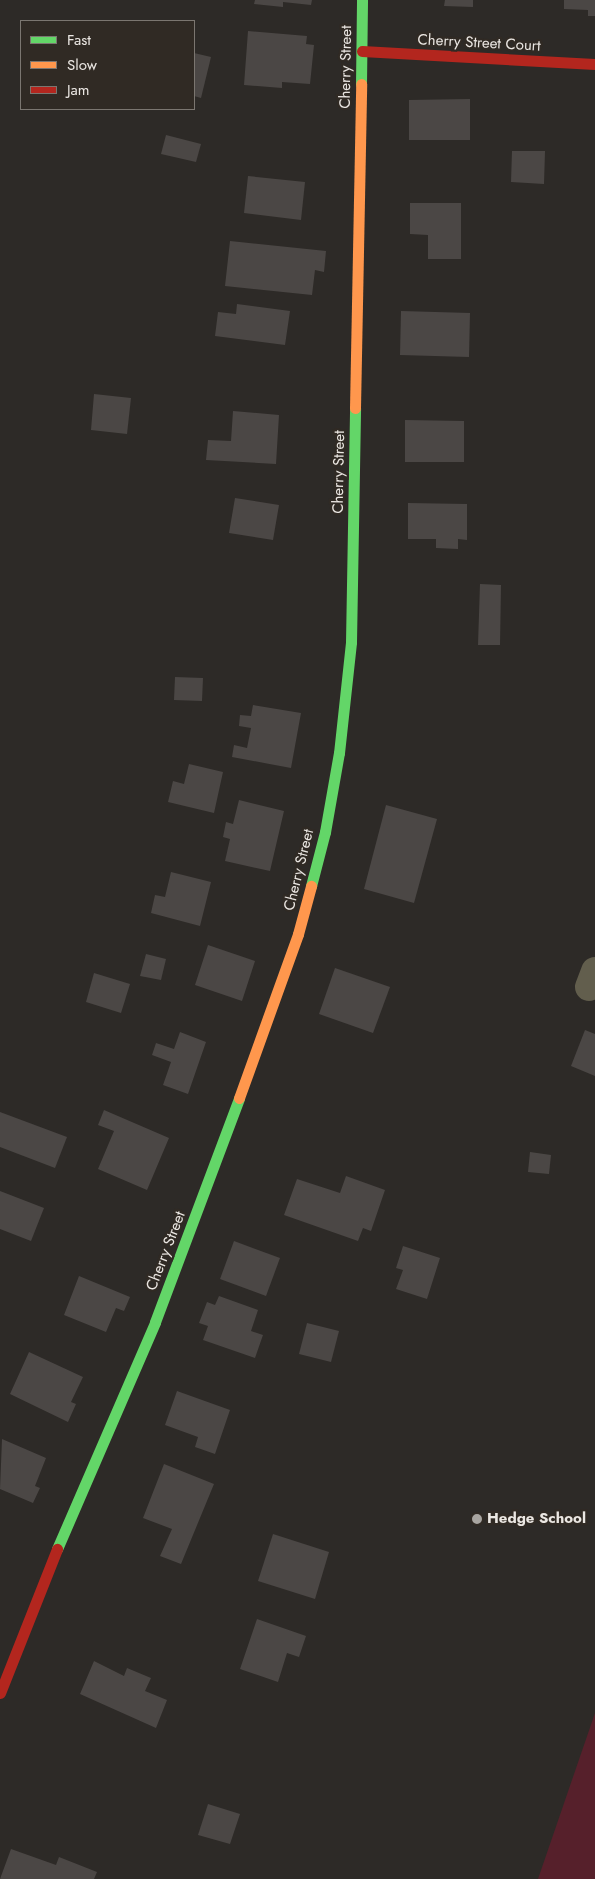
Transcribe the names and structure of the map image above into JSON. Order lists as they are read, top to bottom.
{
  "streets": {
    "main road": ["Cherry Street Court", "Cherry Street"]
  },
  "crossings": [
    ["Cherry Street Court", "Cherry Street"]
  ],
  "places": ["Hedge School"],
  "legend": ["Fast", "Slow", "Jam"]
}
